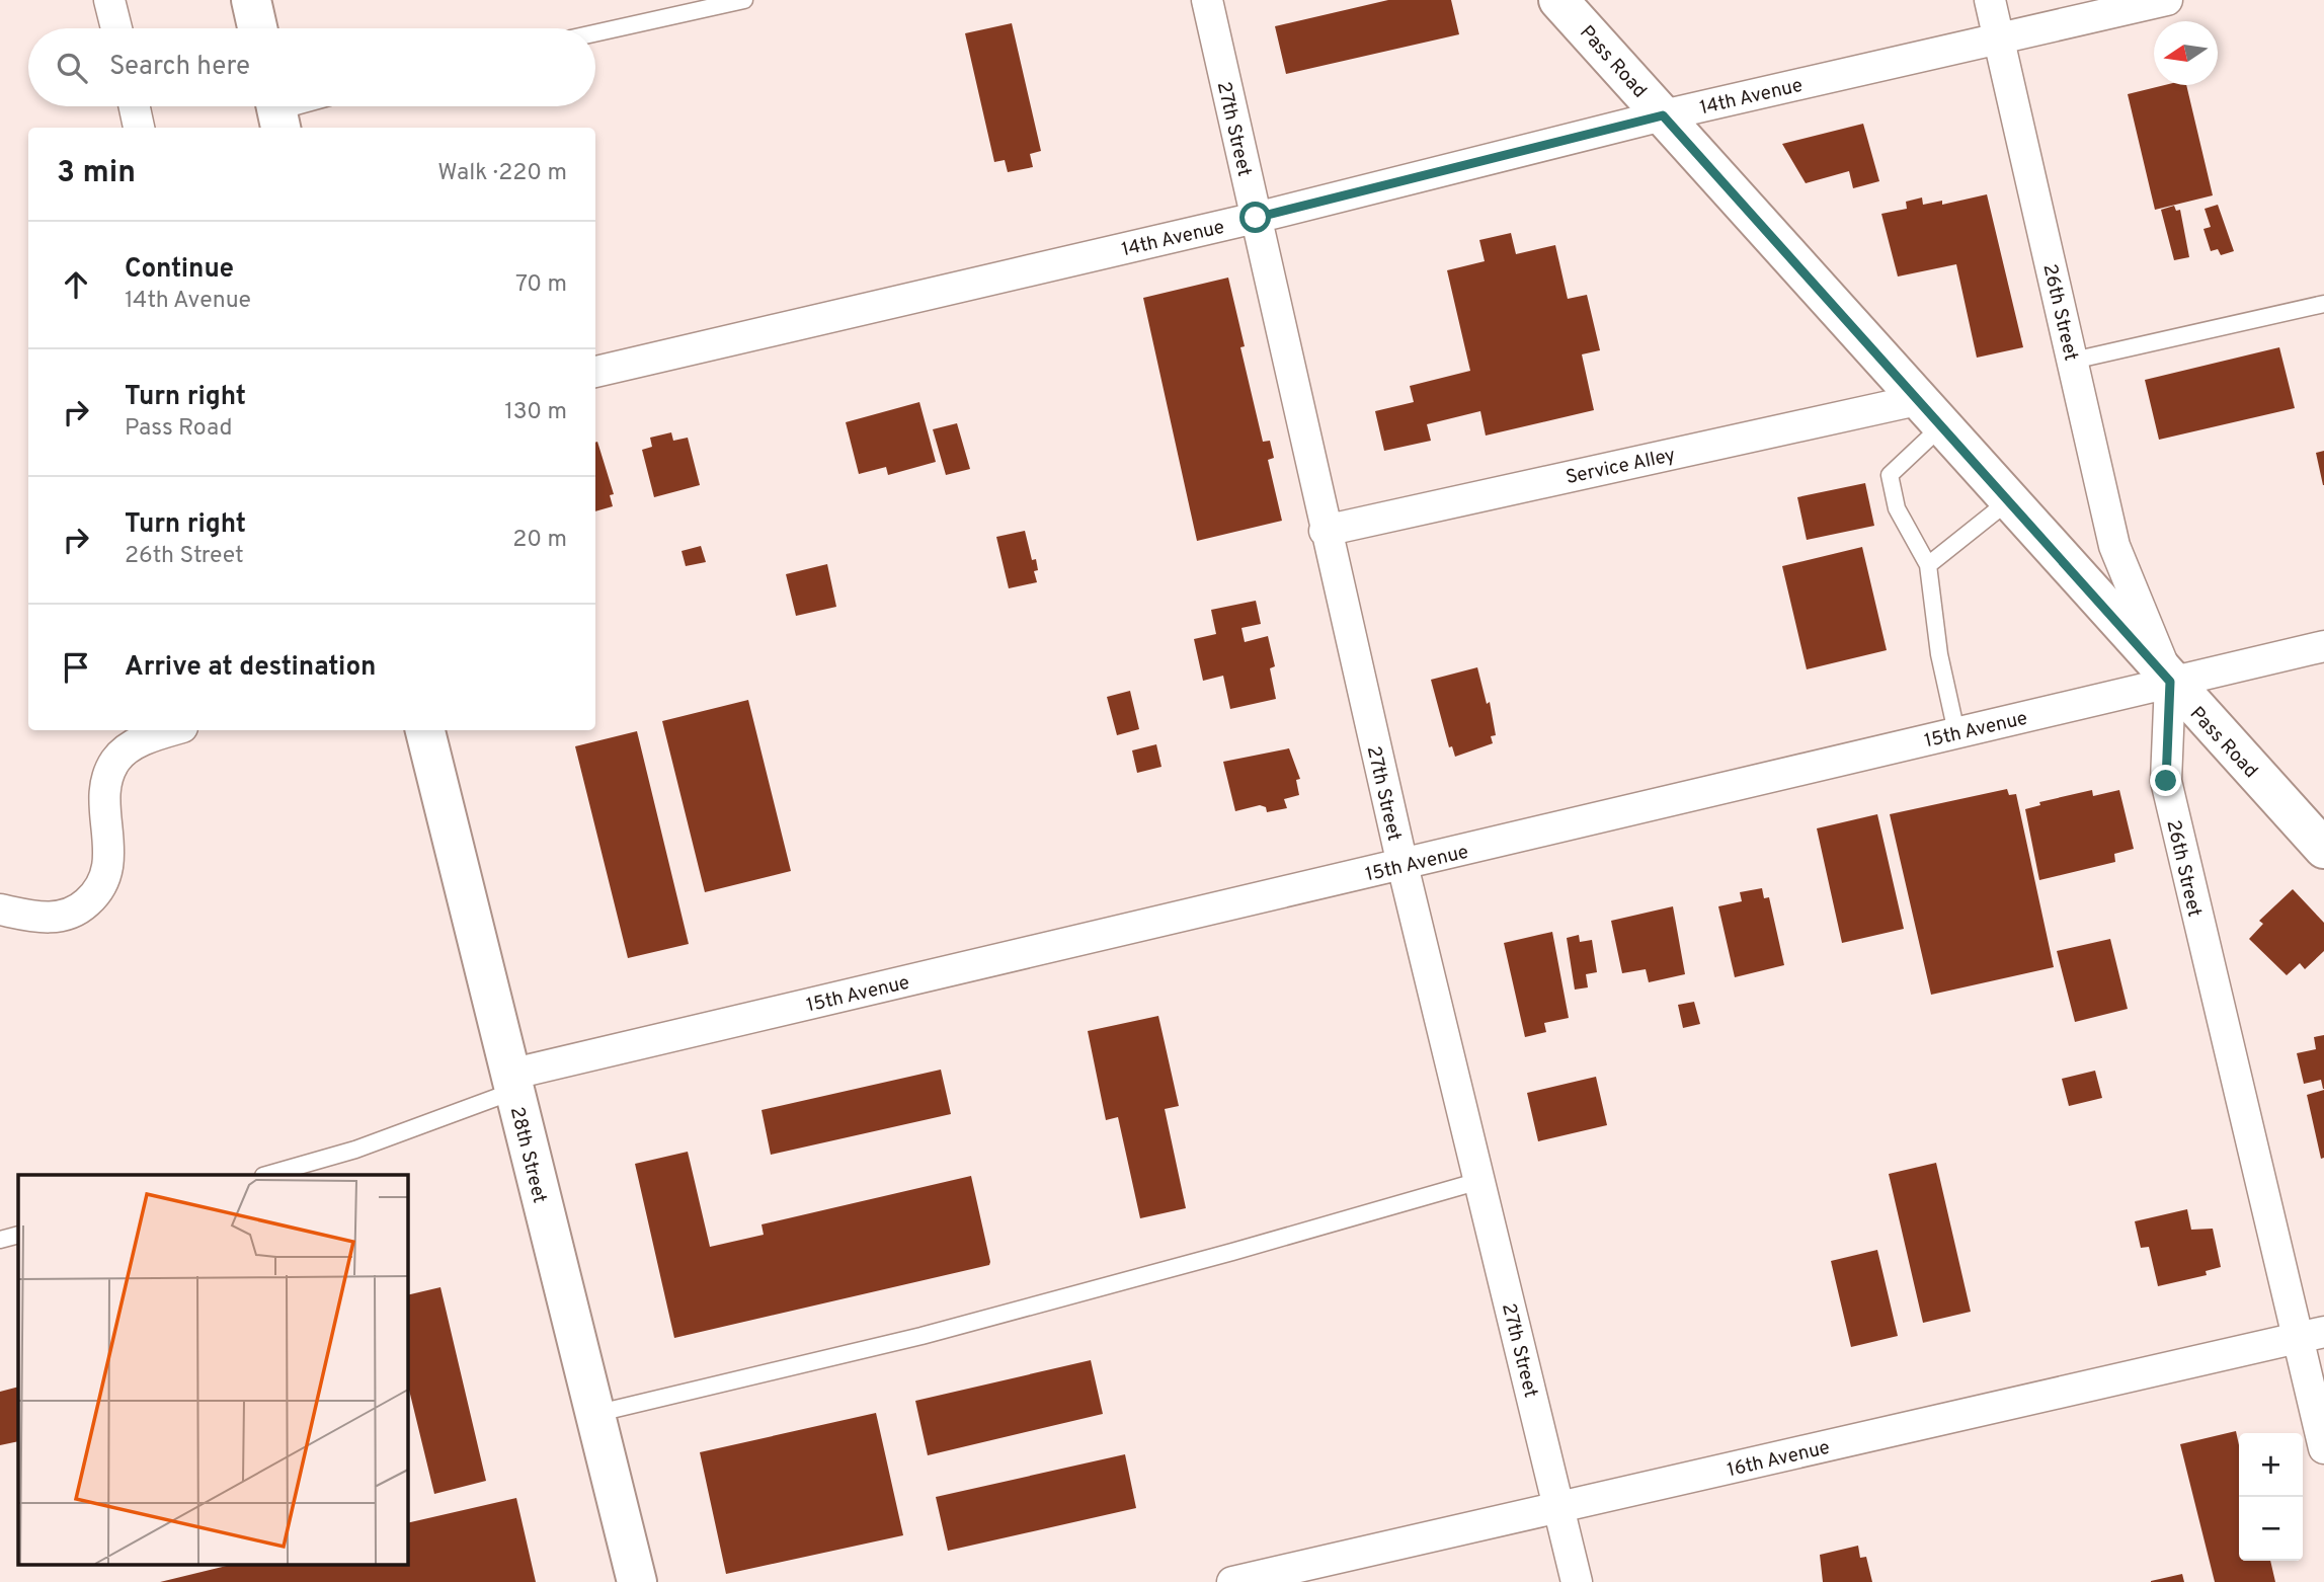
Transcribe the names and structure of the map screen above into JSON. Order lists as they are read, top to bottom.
{
  "streets": {
    "main road": ["Pass Road", "28th Street"],
    "street": [
      "14th Avenue",
      "27th Street",
      "26th Street",
      "Service Alley",
      "15th Avenue",
      "16th Avenue"
    ]
  },
  "crossings": [
    ["Pass Road", "14th Avenue"],
    ["Pass Road", "26th Street"],
    ["Pass Road", "Service Alley"],
    ["Pass Road", "15th Avenue"],
    ["14th Avenue", "27th Street"],
    ["14th Avenue", "26th Street"],
    ["27th Street", "Service Alley"],
    ["27th Street", "15th Avenue"],
    ["27th Street", "16th Avenue"],
    ["26th Street", "15th Avenue"],
    ["26th Street", "16th Avenue"],
    ["15th Avenue", "28th Street"]
  ],
  "north": "left",
  "page": {
    "search": "Search here",
    "heading": ["3 min", "Walk · 220 m"],
    "list": [
      ["Continue", "14th Avenue", "70 m"],
      ["Turn right", "Pass Road", "130 m"],
      ["Turn right", "26th Street", "20 m"],
      "Arrive at destination"
    ],
    "map_buttons": ["+", "−"]
  }
}
